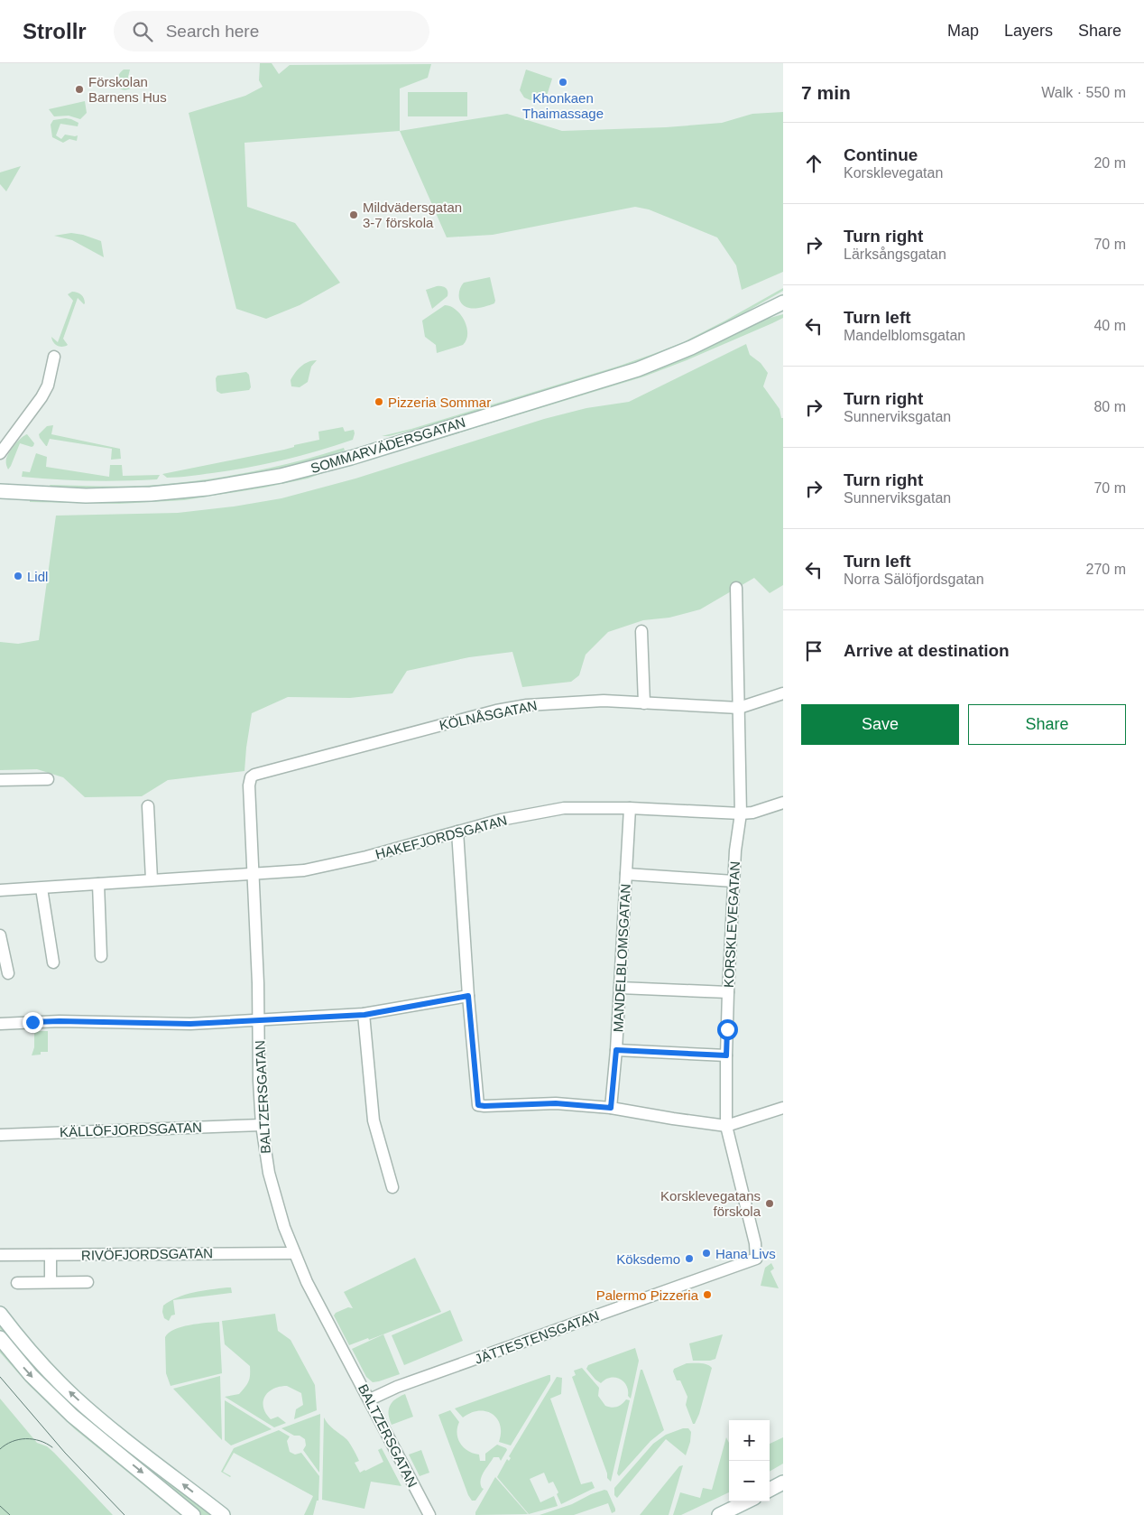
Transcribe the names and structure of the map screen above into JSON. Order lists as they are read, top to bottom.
{
  "streets": {
    "street": [
      "SOMMARVÄDERSGATAN",
      "KÖLNÅSGATAN",
      "HAKEFJORDSGATAN",
      "KORSKLEVEGATAN",
      "MANDELBLOMSGATAN",
      "BALTZERSGATAN",
      "KÄLLÖFJORDSGATAN",
      "RIVÖFJORDSGATAN",
      "JÄTTESTENSGATAN"
    ]
  },
  "crossings": [
    ["KÖLNÅSGATAN", "KORSKLEVEGATAN"],
    ["KÖLNÅSGATAN", "BALTZERSGATAN"],
    ["HAKEFJORDSGATAN", "KORSKLEVEGATAN"],
    ["HAKEFJORDSGATAN", "MANDELBLOMSGATAN"],
    ["HAKEFJORDSGATAN", "BALTZERSGATAN"],
    ["KORSKLEVEGATAN", "JÄTTESTENSGATAN"],
    ["BALTZERSGATAN", "KÄLLÖFJORDSGATAN"],
    ["BALTZERSGATAN", "RIVÖFJORDSGATAN"],
    ["BALTZERSGATAN", "JÄTTESTENSGATAN"]
  ],
  "places": [
    "Khonkaen Thaimassage",
    "Förskolan Barnens Hus",
    "Mildvädersgatan 3-7 förskola",
    "Pizzeria Sommar",
    "Lidl",
    "Korsklevegatans förskola",
    "Hana Livs",
    "Köksdemo",
    "Palermo Pizzeria"
  ],
  "page": {
    "header": "Strollr",
    "search": "Search here",
    "nav": ["Map", "Layers", "Share"],
    "heading": ["7 min", "Walk · 550 m"],
    "list": [
      ["Continue", "Korsklevegatan", "20 m"],
      ["Turn right", "Lärksångsgatan", "70 m"],
      ["Turn left", "Mandelblomsgatan", "40 m"],
      ["Turn right", "Sunnerviksgatan", "80 m"],
      ["Turn right", "Sunnerviksgatan", "70 m"],
      ["Turn left", "Norra Sälöfjordsgatan", "270 m"],
      "Arrive at destination"
    ],
    "buttons": ["Save", "Share"],
    "map_buttons": ["+", "−"]
  }
}
